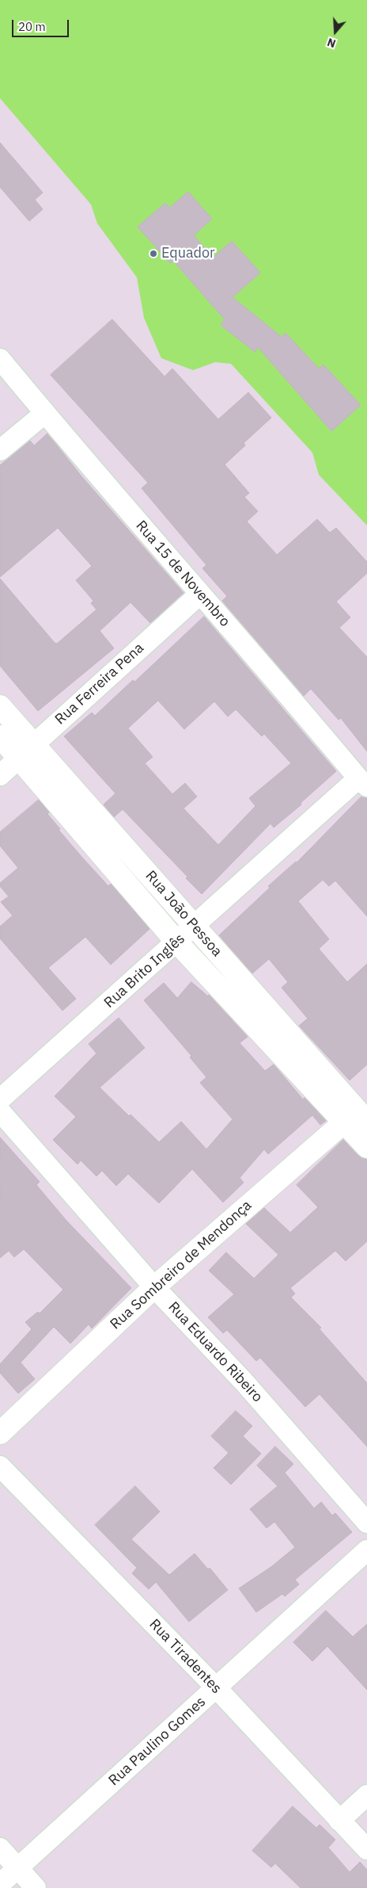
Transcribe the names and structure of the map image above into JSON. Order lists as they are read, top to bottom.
{
  "streets": {
    "street": [
      "Rua 15 de Novembro",
      "Rua Ferreira Pena",
      "Rua João Pessoa",
      "Rua Brito Inglês",
      "Rua Sombreiro de Mendonça",
      "Rua Eduardo Ribeiro",
      "Rua Tiradentes",
      "Rua Paulino Gomes"
    ]
  },
  "crossings": [
    ["Rua 15 de Novembro", "Rua Ferreira Pena"],
    ["Rua 15 de Novembro", "Rua Brito Inglês"],
    ["Rua Ferreira Pena", "Rua João Pessoa"],
    ["Rua João Pessoa", "Rua Brito Inglês"],
    ["Rua João Pessoa", "Rua Sombreiro de Mendonça"],
    ["Rua Sombreiro de Mendonça", "Rua Eduardo Ribeiro"],
    ["Rua Tiradentes", "Rua Paulino Gomes"]
  ],
  "places": ["Equador"],
  "scale_bar": "20 m",
  "north": "bottom"
}
